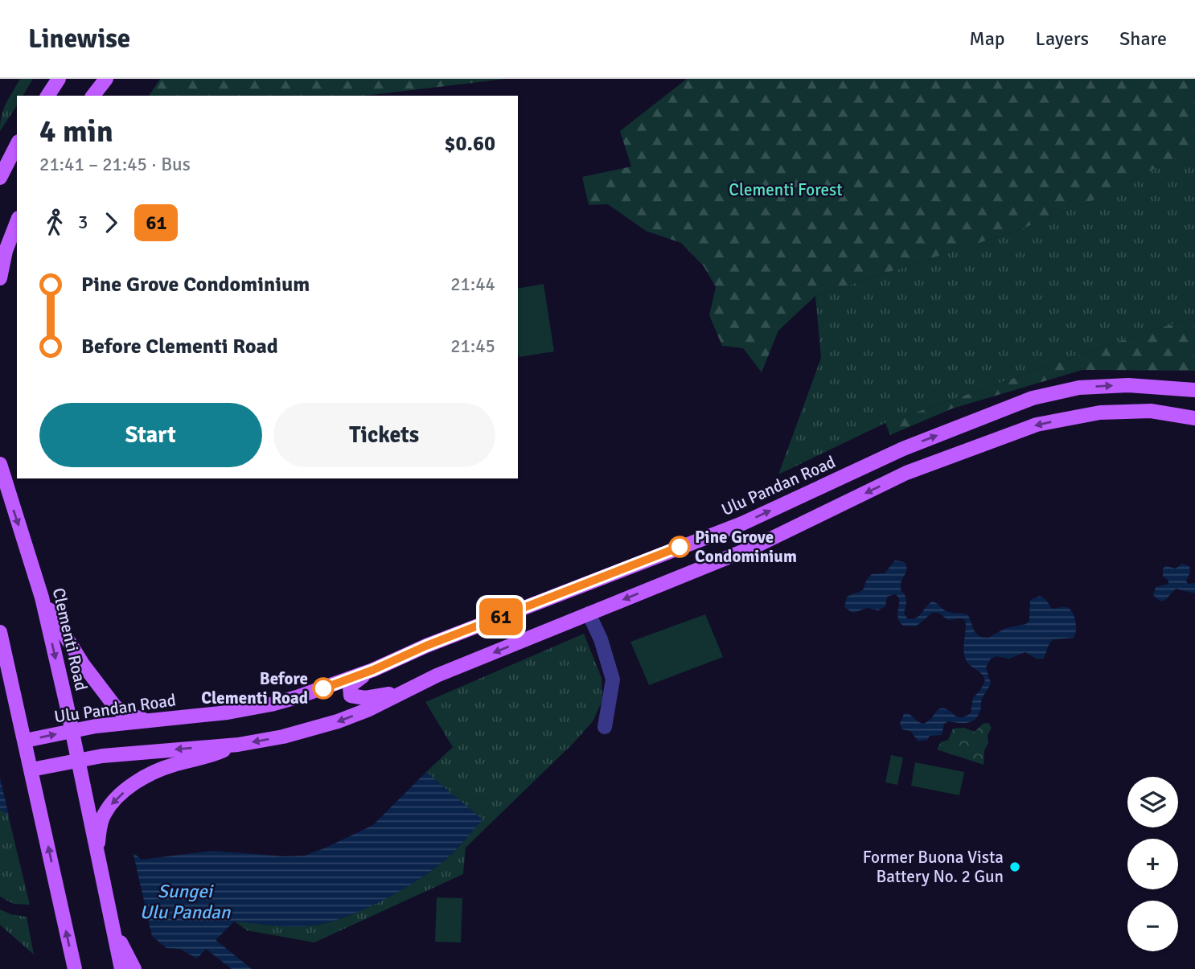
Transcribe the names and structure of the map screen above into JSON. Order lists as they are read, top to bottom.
{
  "streets": {
    "main road": ["Ulu Pandan Road", "Clementi Road"]
  },
  "crossings": [
    ["Ulu Pandan Road", "Clementi Road"]
  ],
  "water": ["Sungei Ulu Pandan"],
  "parks": ["Clementi Forest"],
  "places": ["Pine Grove Condominium", "Before Clementi Road", "Former Buona Vista Battery No. 2 Gun"],
  "lines": ["bus line 61"],
  "page": {
    "header": "Linewise",
    "nav": ["Map", "Layers", "Share"],
    "on_map": "61",
    "heading": ["4 min", "21:41 – 21:45 · Bus", "$0.60"],
    "legs": ["3", "61"],
    "list": [
      {
        "name": "Pine Grove Condominium",
        "value": "21:44"
      },
      {
        "name": "Before Clementi Road",
        "value": "21:45"
      }
    ],
    "buttons": ["Start", "Tickets"],
    "map_buttons": ["+", "−"]
  }
}
